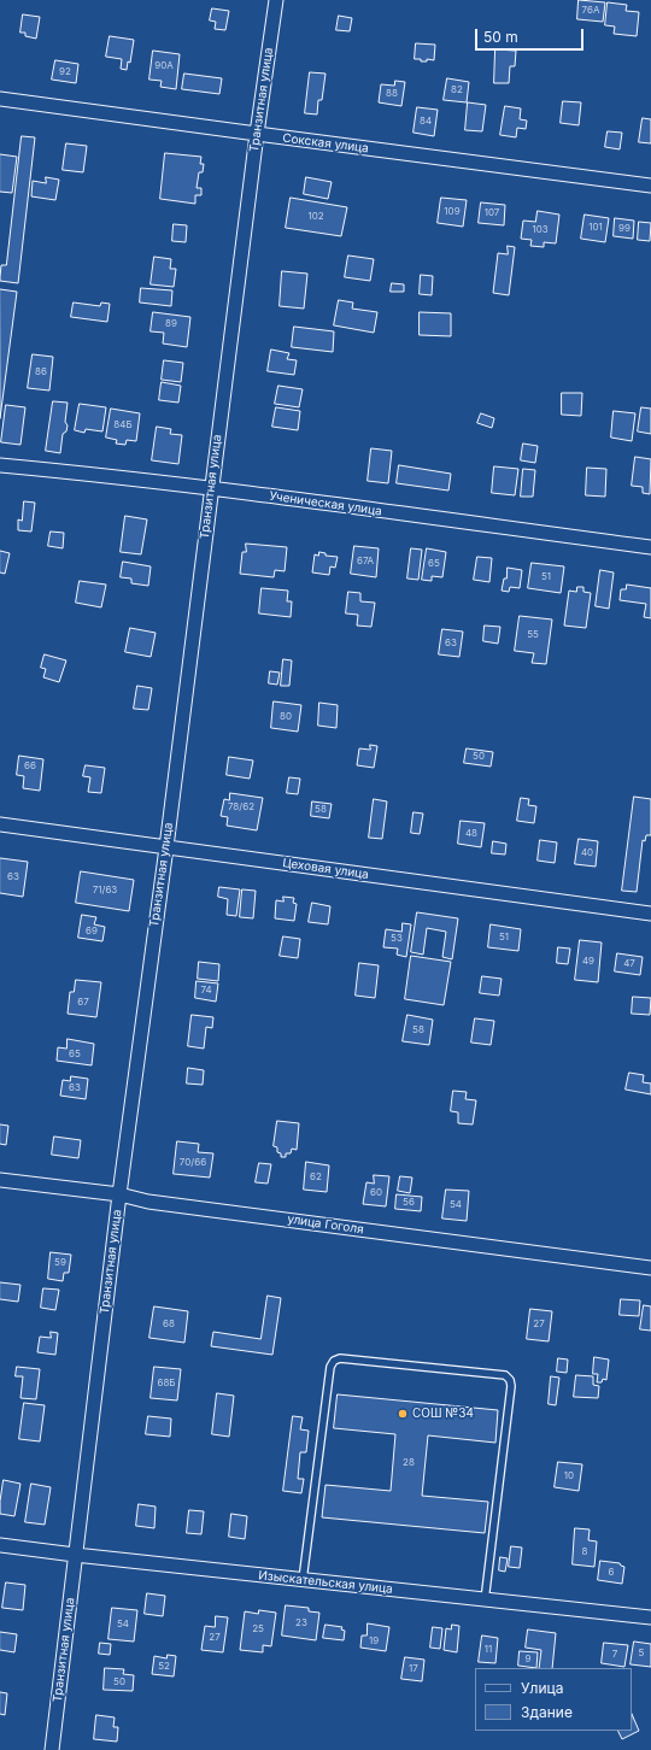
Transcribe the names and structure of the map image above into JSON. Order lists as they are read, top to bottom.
{
  "streets": {
    "street": [
      "Транзитная улица",
      "Сокская улица",
      "Ученическая улица",
      "Цеховая улица",
      "улица Гоголя",
      "Изыскательская улица"
    ]
  },
  "crossings": [
    ["Транзитная улица", "Сокская улица"],
    ["Транзитная улица", "Ученическая улица"],
    ["Транзитная улица", "Цеховая улица"],
    ["Транзитная улица", "улица Гоголя"],
    ["Транзитная улица", "Изыскательская улица"]
  ],
  "places": ["СОШ №34"],
  "house_numbers": [
    "76А",
    "90А",
    "92",
    "82",
    "88",
    "84",
    "109",
    "107",
    "102",
    "101",
    "99",
    "103",
    "89",
    "86",
    "84Б",
    "67А",
    "65",
    "51",
    "55",
    "63",
    "80",
    "50",
    "66",
    "78/62",
    "58",
    "48",
    "40",
    "63",
    "71/63",
    "69",
    "51",
    "53",
    "49",
    "47",
    "74",
    "67",
    "58",
    "65",
    "63",
    "70/66",
    "62",
    "60",
    "56",
    "54",
    "59",
    "68",
    "27",
    "68Б",
    "28",
    "10",
    "8",
    "6",
    "23",
    "54",
    "25",
    "27",
    "19",
    "11",
    "5",
    "7",
    "9",
    "52",
    "17",
    "50"
  ],
  "legend": ["Улица", "Здание"],
  "scale_bar": "50 m"
}
